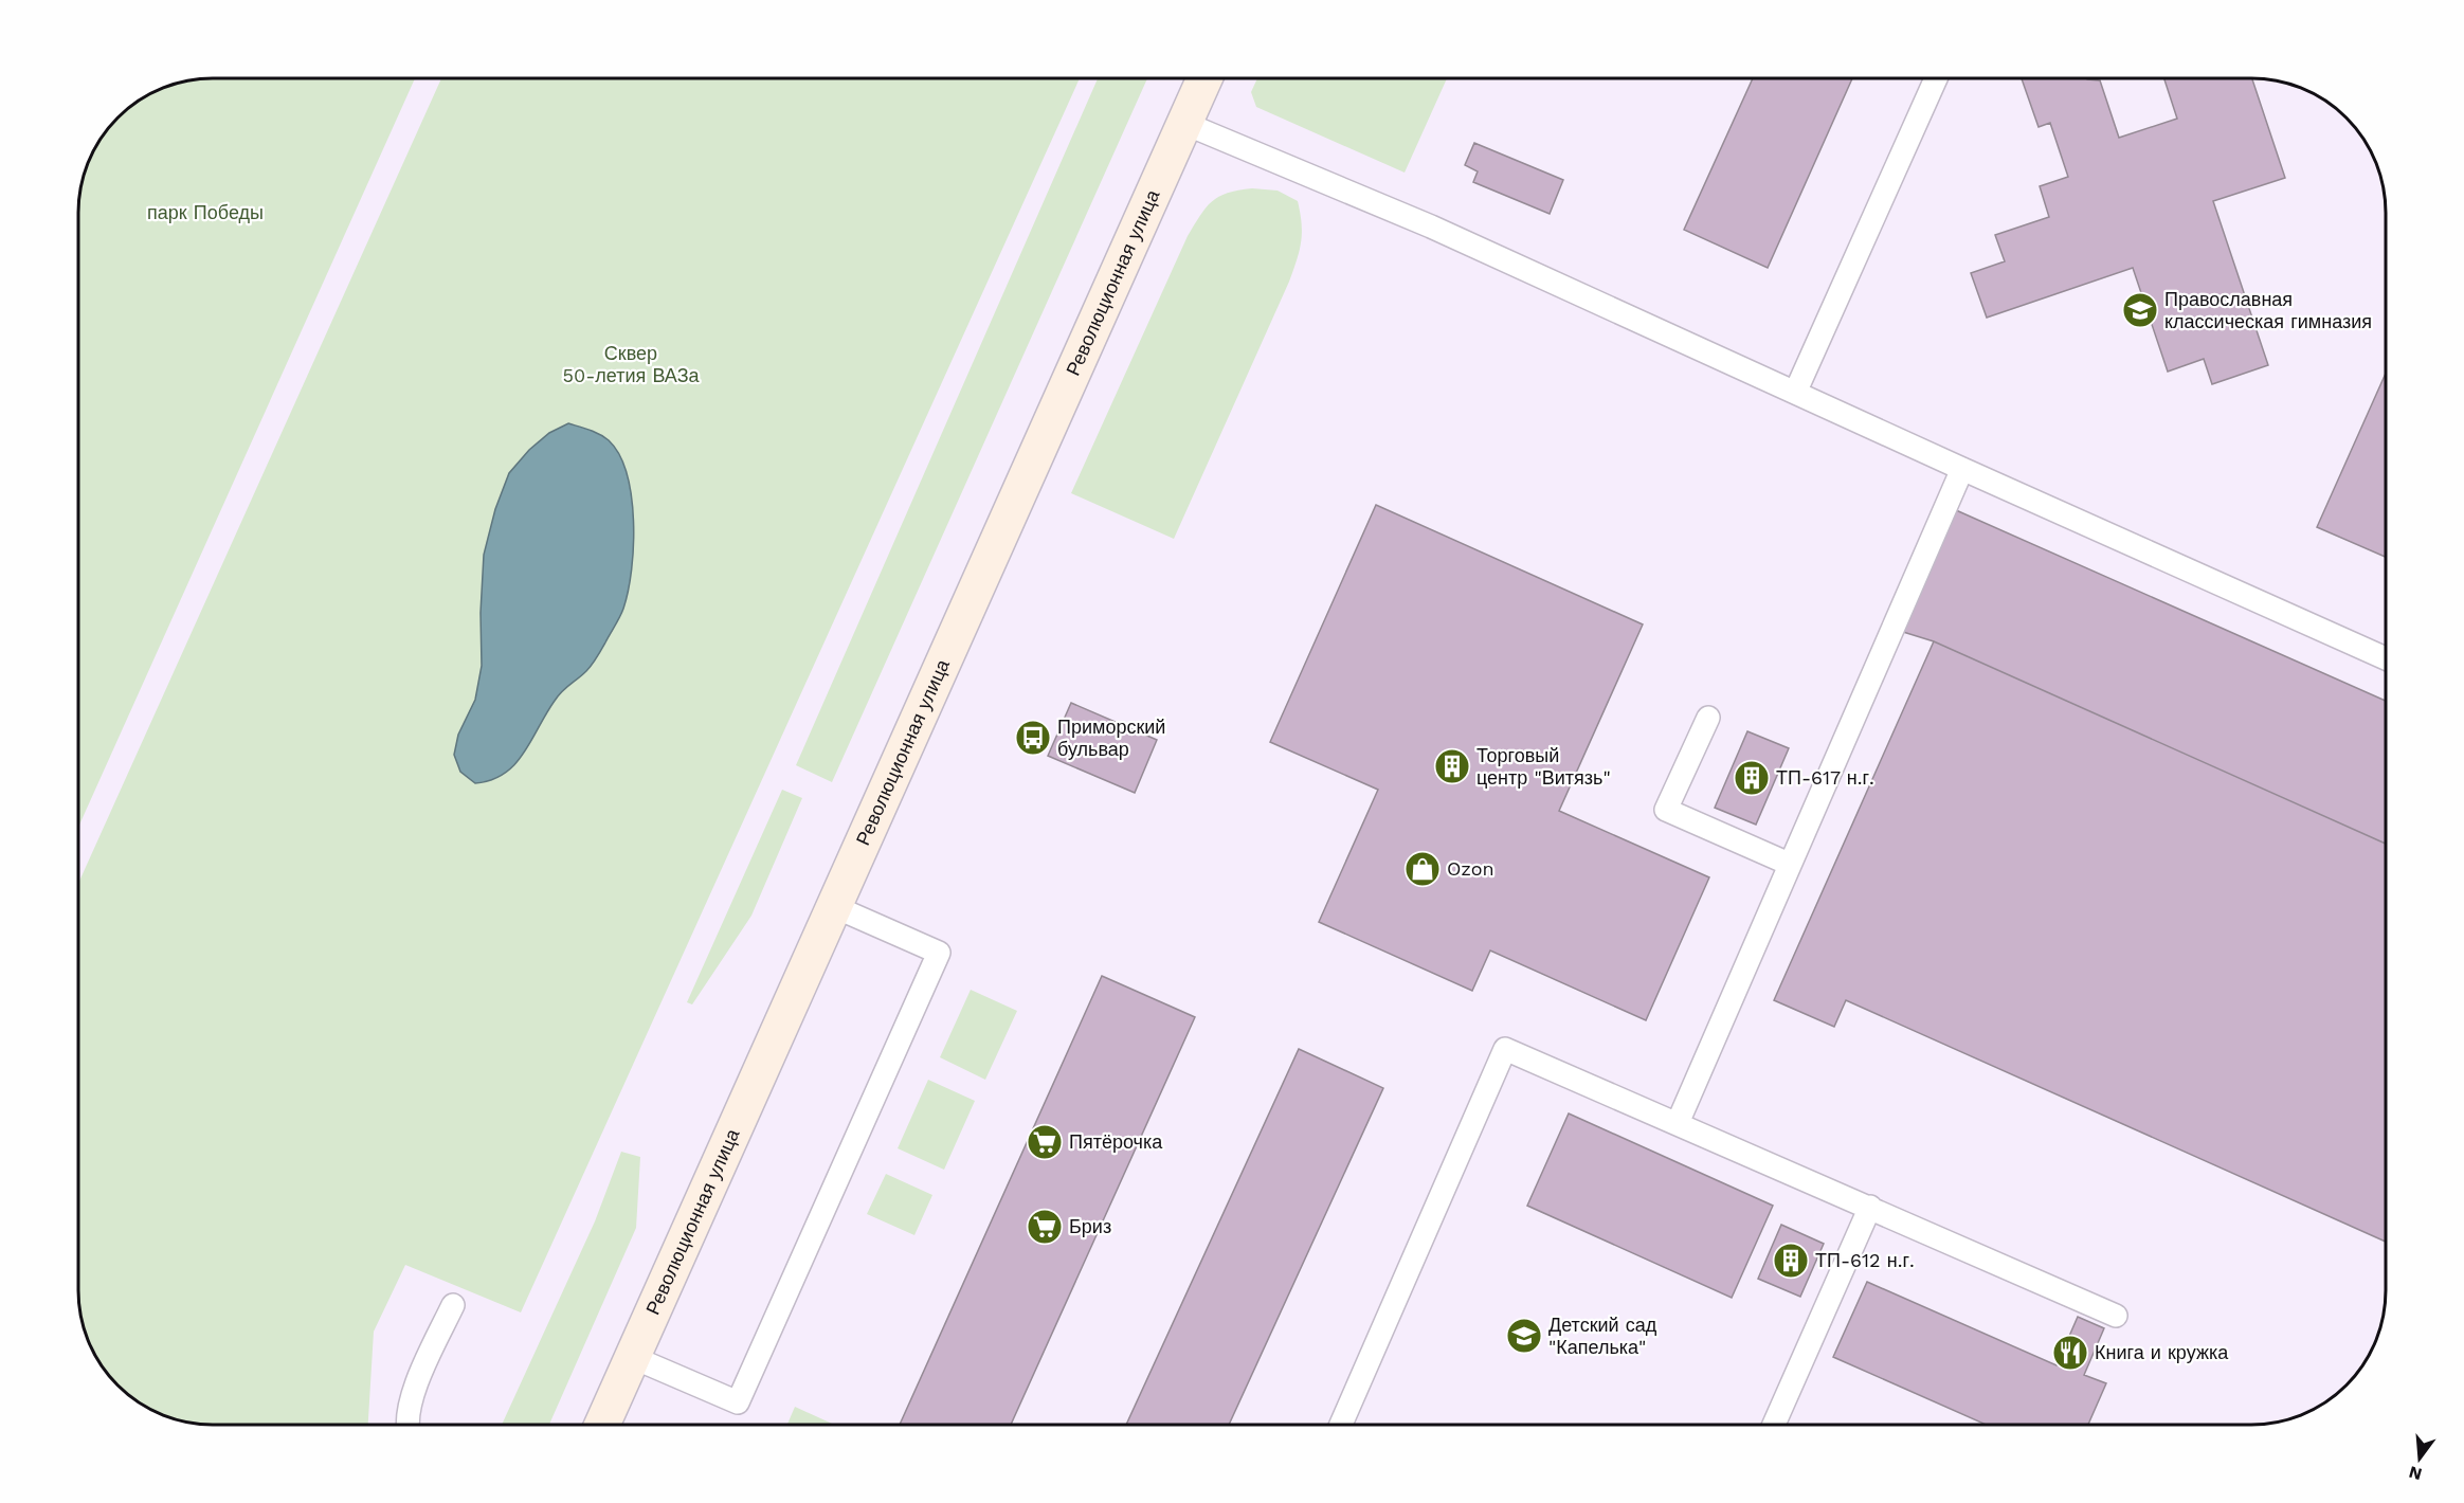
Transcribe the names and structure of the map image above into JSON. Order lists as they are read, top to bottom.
{
  "streets": {
    "main road": ["Революционная улица"]
  },
  "parks": ["парк Победы", "Сквер 50-летия ВАЗа"],
  "places": {
    "school or university": ["Православная классическая гимназия", "Детский сад \"Капелька\""],
    "bus stop": ["Приморский бульвар"],
    "building": ["Торговый центр \"Витязь\"", "ТП-617 н.г.", "ТП-612 н.г."],
    "shop": ["Ozon"],
    "supermarket": ["Пятёрочка", "Бриз"],
    "restaurant": ["Книга и кружка"]
  },
  "north": "bottom"
}
